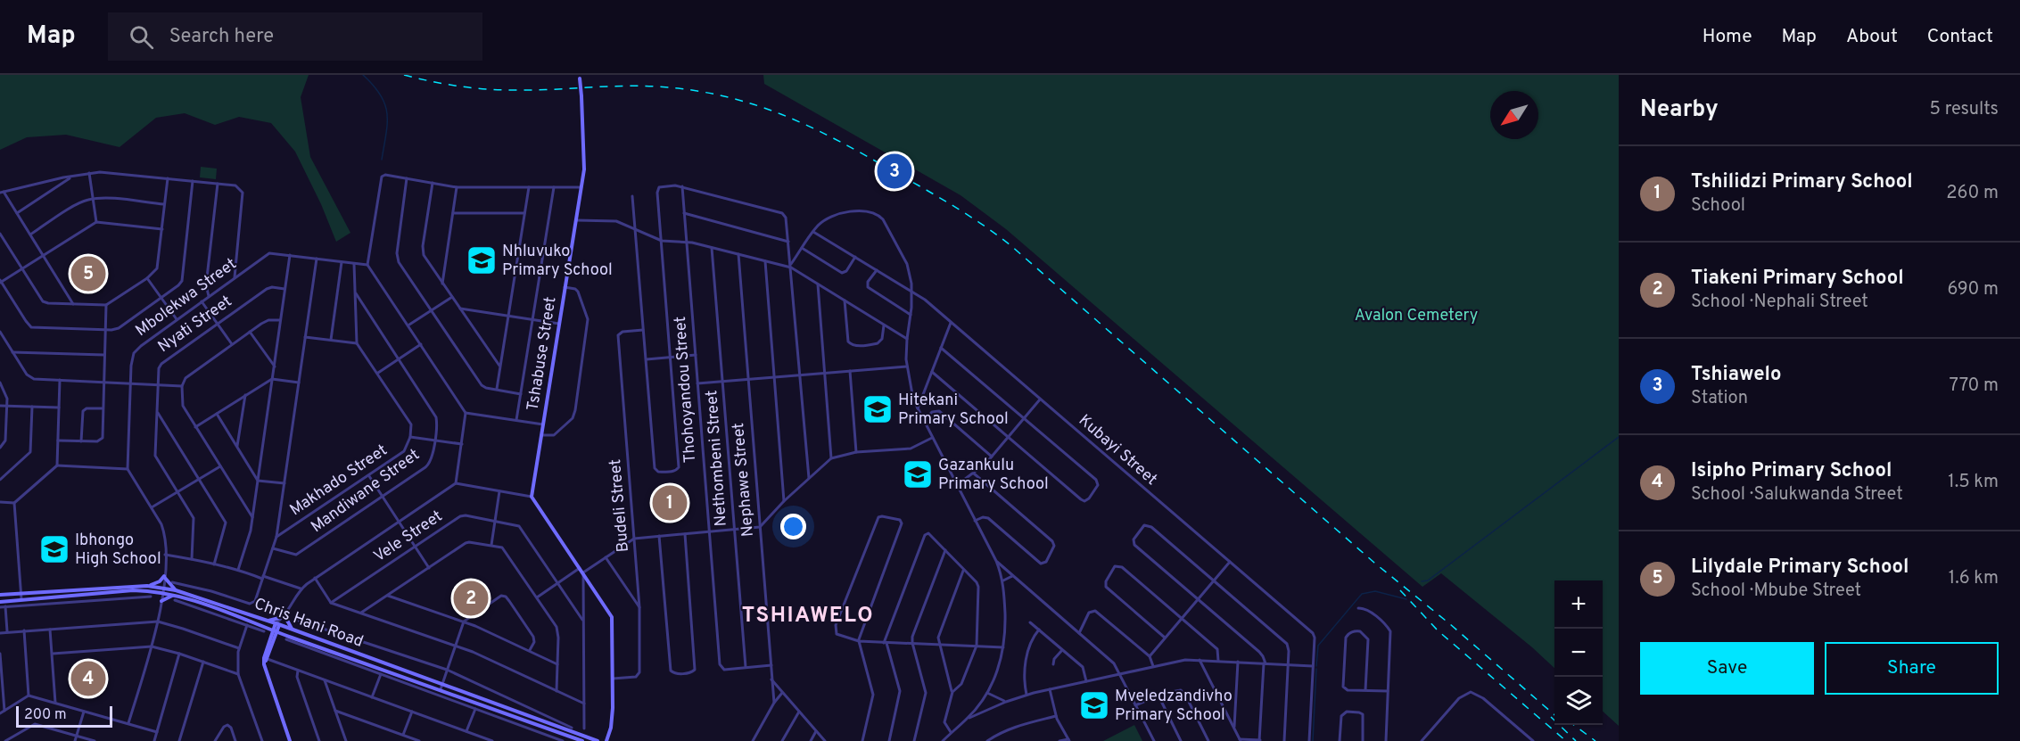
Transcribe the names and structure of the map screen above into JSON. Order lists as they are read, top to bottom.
{
  "streets": {
    "main road": ["Tshabuse Street", "Chris Hani Road"],
    "street": [
      "Mbolekwa Street",
      "Nyati Street",
      "Thohoyandou Street",
      "Kubayi Street",
      "Nethombeni Street",
      "Nephawe Street",
      "Makhado Street",
      "Mandiwane Street",
      "Budeli Street",
      "Vele Street"
    ]
  },
  "crossings": [
    ["Mbolekwa Street", "Chris Hani Road"],
    ["Thohoyandou Street", "Nethombeni Street"],
    ["Thohoyandou Street", "Nephawe Street"]
  ],
  "districts": ["TSHIAWELO"],
  "parks": ["Avalon Cemetery"],
  "places": {
    "school or university": [
      "Nhluvuko Primary School",
      "Hitekani Primary School",
      "Gazankulu Primary School",
      "Ibhongo High School",
      "Mveledzandivho Primary School"
    ]
  },
  "scale_bar": "200 m",
  "north": "bottom left",
  "page": {
    "header": "Map",
    "search": "Search here",
    "nav": [
      "Home",
      "Map",
      "About",
      "Contact"
    ],
    "heading": ["Nearby", "5 results"],
    "list": [
      {
        "mark": "1",
        "name": "Tshilidzi Primary School",
        "note": "School",
        "value": "260 m"
      },
      {
        "mark": "2",
        "name": "Tiakeni Primary School",
        "note": "School · Nephali Street",
        "value": "690 m"
      },
      {
        "mark": "3",
        "name": "Tshiawelo",
        "note": "Station",
        "value": "770 m"
      },
      {
        "mark": "4",
        "name": "Isipho Primary School",
        "note": "School · Salukwanda Street",
        "value": "1.5 km"
      },
      {
        "mark": "5",
        "name": "Lilydale Primary School",
        "note": "School · Mbube Street",
        "value": "1.6 km"
      }
    ],
    "pins": [
      "3",
      "5",
      "1",
      "2",
      "4"
    ],
    "map_buttons": ["+", "−"],
    "buttons": ["Save", "Share"],
    "scale": "200 m"
  }
}
